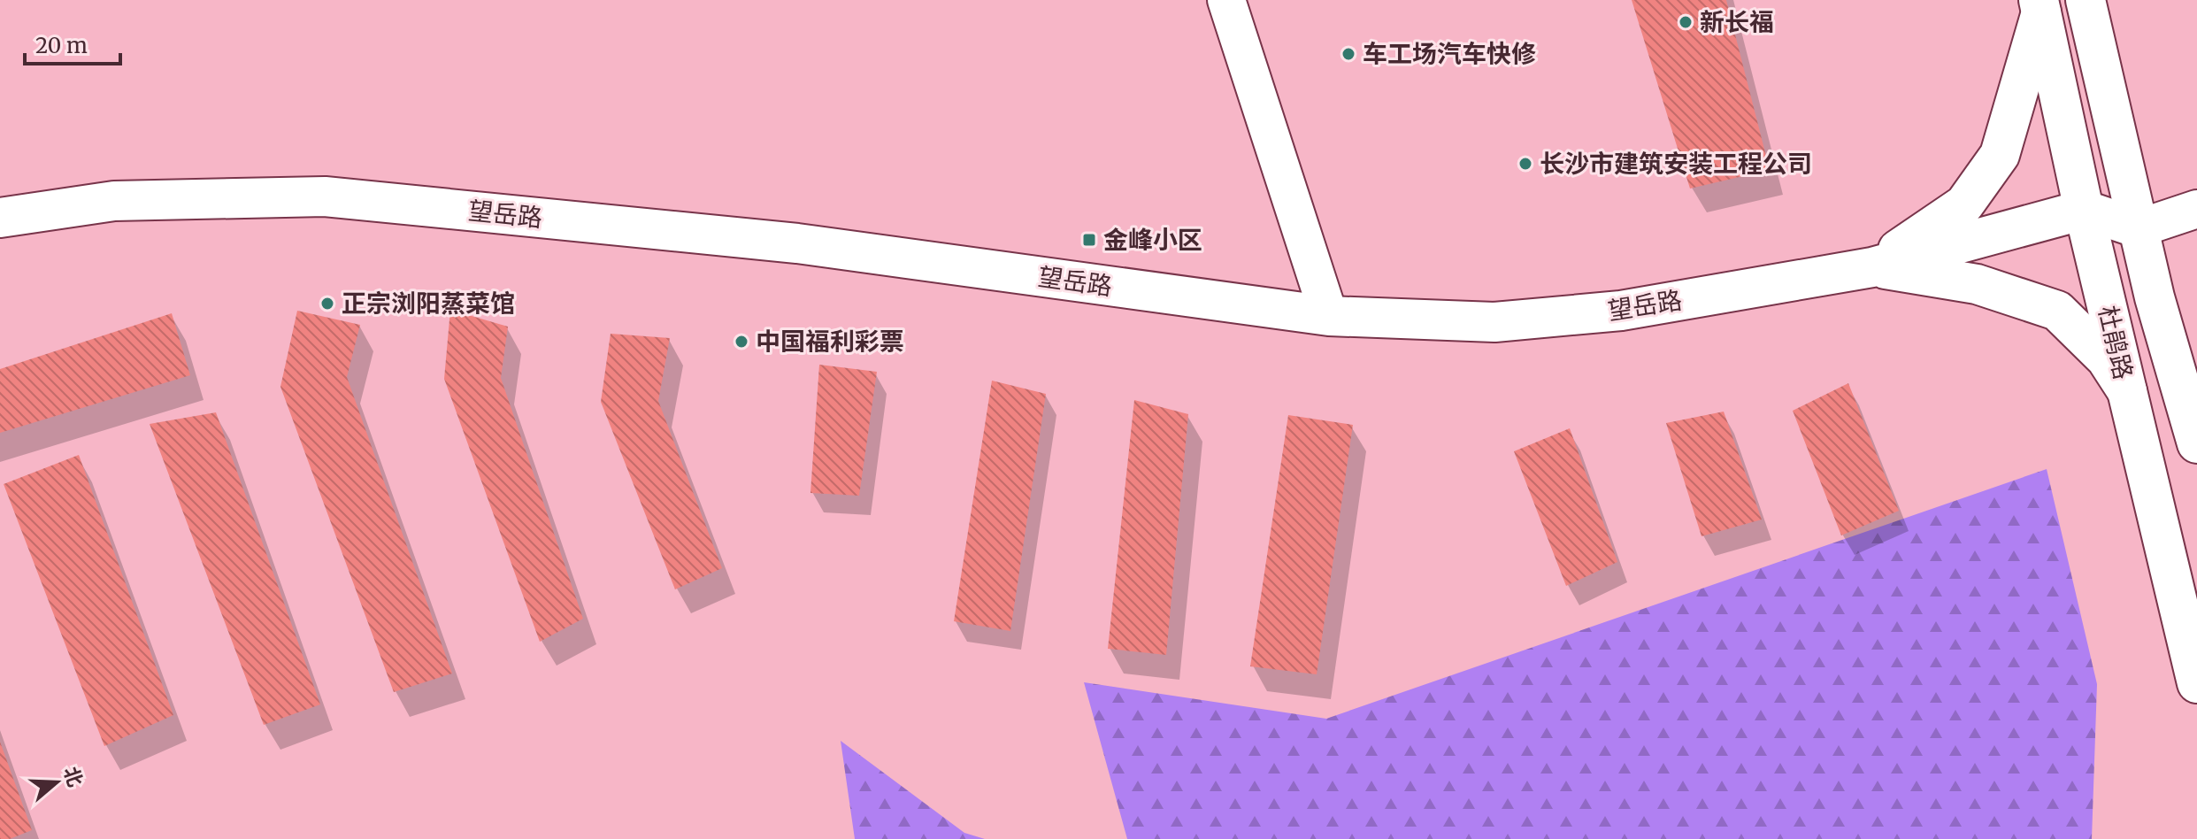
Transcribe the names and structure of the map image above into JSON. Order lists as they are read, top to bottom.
{
  "streets": {
    "street": ["望岳路", "杜鹃路"]
  },
  "crossings": [
    ["望岳路", "杜鹃路"]
  ],
  "places": {
    "other": [
      "新长福",
      "车工场汽车快修",
      "长沙市建筑安装工程公司",
      "正宗浏阳蒸菜馆",
      "中国福利彩票"
    ],
    "transit": ["金峰小区"]
  },
  "scale_bar": "20 m",
  "north": "right"
}
